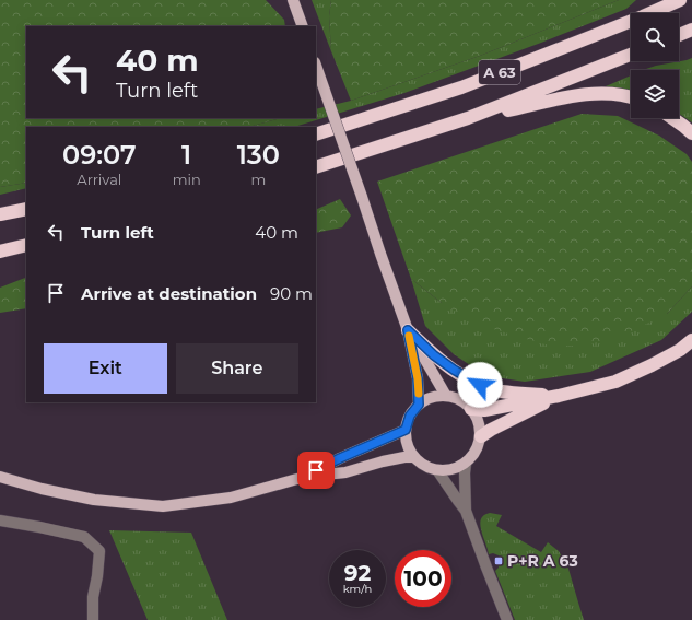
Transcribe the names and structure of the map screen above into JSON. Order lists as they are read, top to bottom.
{
  "streets": {
    "highway": ["A 63"]
  },
  "places": {
    "transit": ["P+R A 63"]
  },
  "page": {
    "turn": ["40 m", "Turn left"],
    "eta": [
      "09:07",
      "Arrival",
      "1",
      "min",
      "130",
      "m"
    ],
    "list": [
      {
        "name": "Turn left",
        "value": "40 m"
      },
      {
        "name": "Arrive at destination",
        "value": "90 m"
      }
    ],
    "buttons": ["Exit", "Share"],
    "speed": "92 km/h",
    "limit": "100"
  }
}
